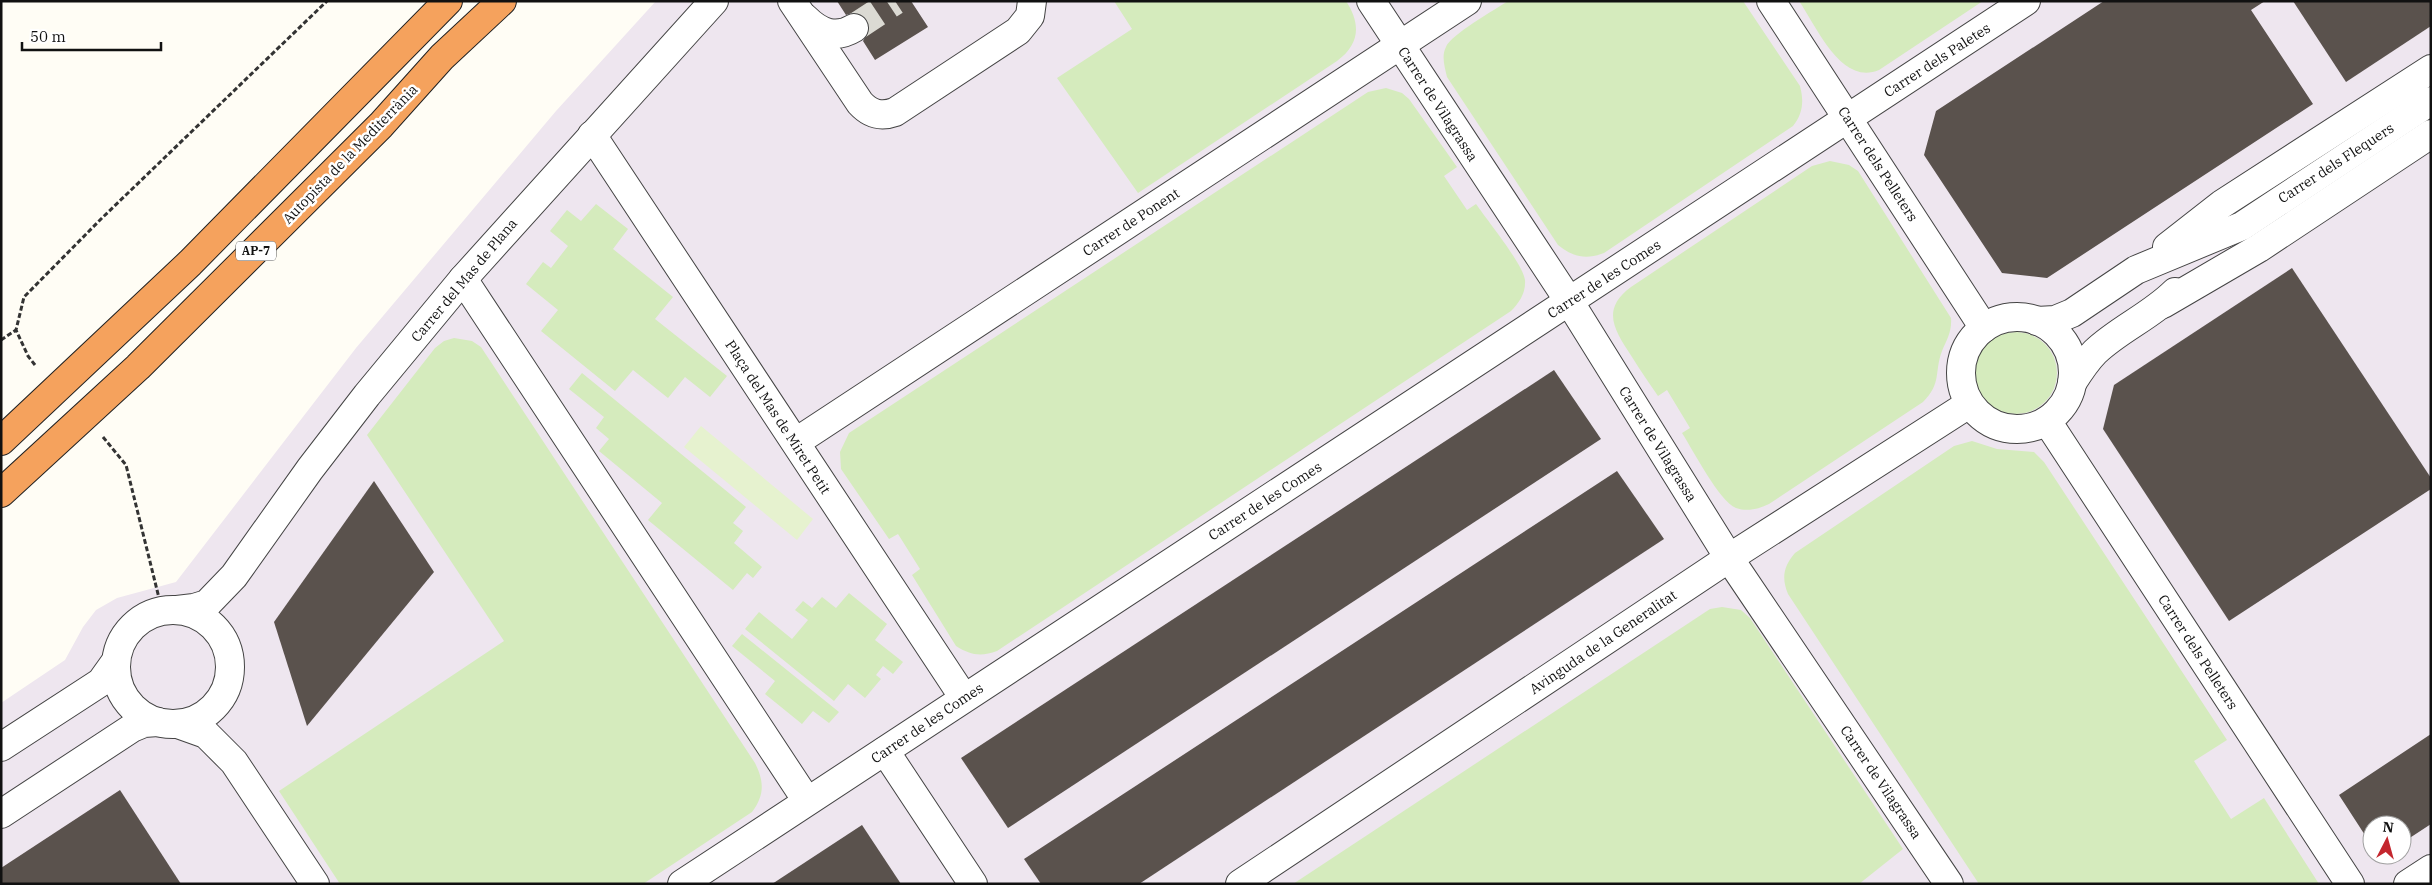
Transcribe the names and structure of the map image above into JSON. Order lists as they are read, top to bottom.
{
  "streets": {
    "highway": ["Autopista de la Mediterrània", "AP-7"],
    "street": [
      "Carrer dels Paletes",
      "Carrer de Vilagrassa",
      "Carrer dels Flequers",
      "Carrer dels Pelleters",
      "Carrer de Ponent",
      "Carrer de les Comes",
      "Carrer del Mas de Plana",
      "Plaça del Mas de Miret Petit",
      "Avinguda de la Generalitat"
    ]
  },
  "crossings": [
    ["Carrer dels Paletes", "Carrer dels Pelleters"],
    ["Carrer dels Paletes", "Carrer de les Comes"],
    ["Carrer de Vilagrassa", "Carrer de Ponent"],
    ["Carrer de Vilagrassa", "Carrer de les Comes"],
    ["Carrer de Vilagrassa", "Avinguda de la Generalitat"],
    ["Carrer dels Flequers", "Carrer dels Pelleters"],
    ["Carrer dels Flequers", "Avinguda de la Generalitat"],
    ["Carrer dels Pelleters", "Carrer de les Comes"],
    ["Carrer dels Pelleters", "Avinguda de la Generalitat"],
    ["Carrer de Ponent", "Plaça del Mas de Miret Petit"],
    ["Carrer de les Comes", "Plaça del Mas de Miret Petit"],
    ["Carrer del Mas de Plana", "Plaça del Mas de Miret Petit"]
  ],
  "scale_bar": "50 m",
  "north": "top"
}
